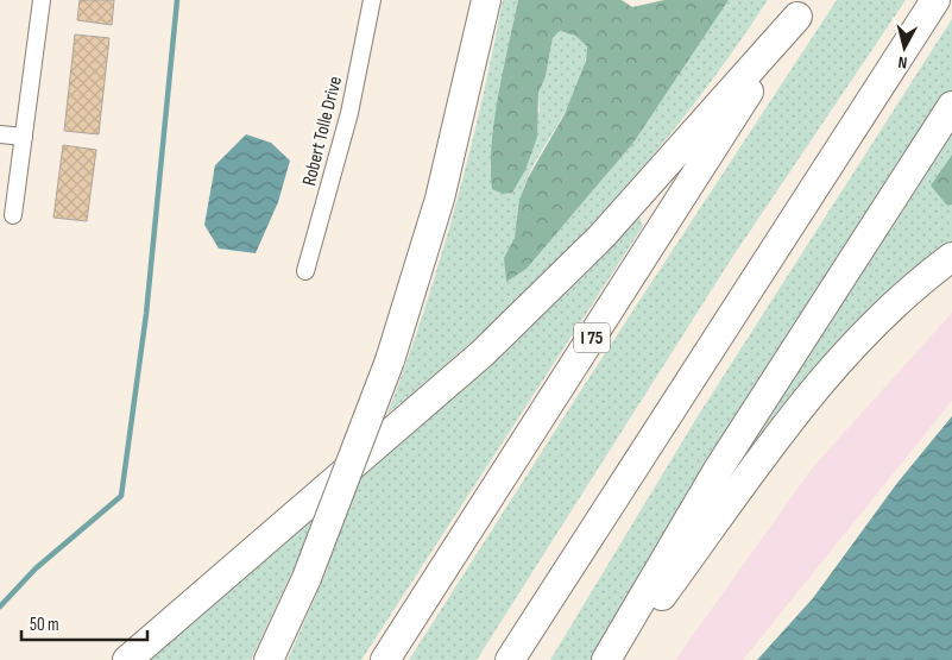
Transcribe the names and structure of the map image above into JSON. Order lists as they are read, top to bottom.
{
  "streets": {
    "highway": ["I 75"],
    "street": ["Robert Tolle Drive"]
  },
  "scale_bar": "50 m",
  "north": "bottom"
}
